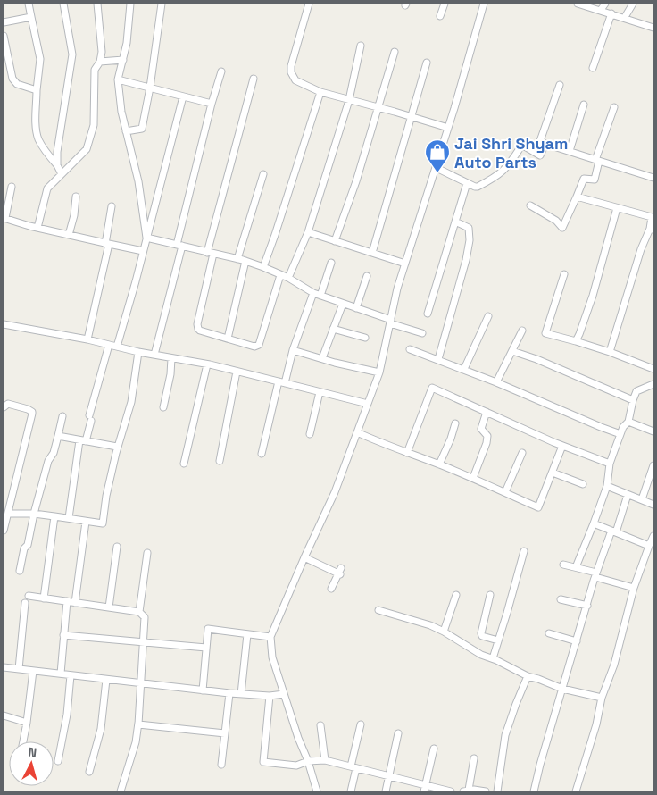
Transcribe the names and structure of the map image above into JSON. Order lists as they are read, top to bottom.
{
  "places": {
    "shop": ["Jai Shri Shyam Auto Parts"]
  },
  "north": "top"
}
